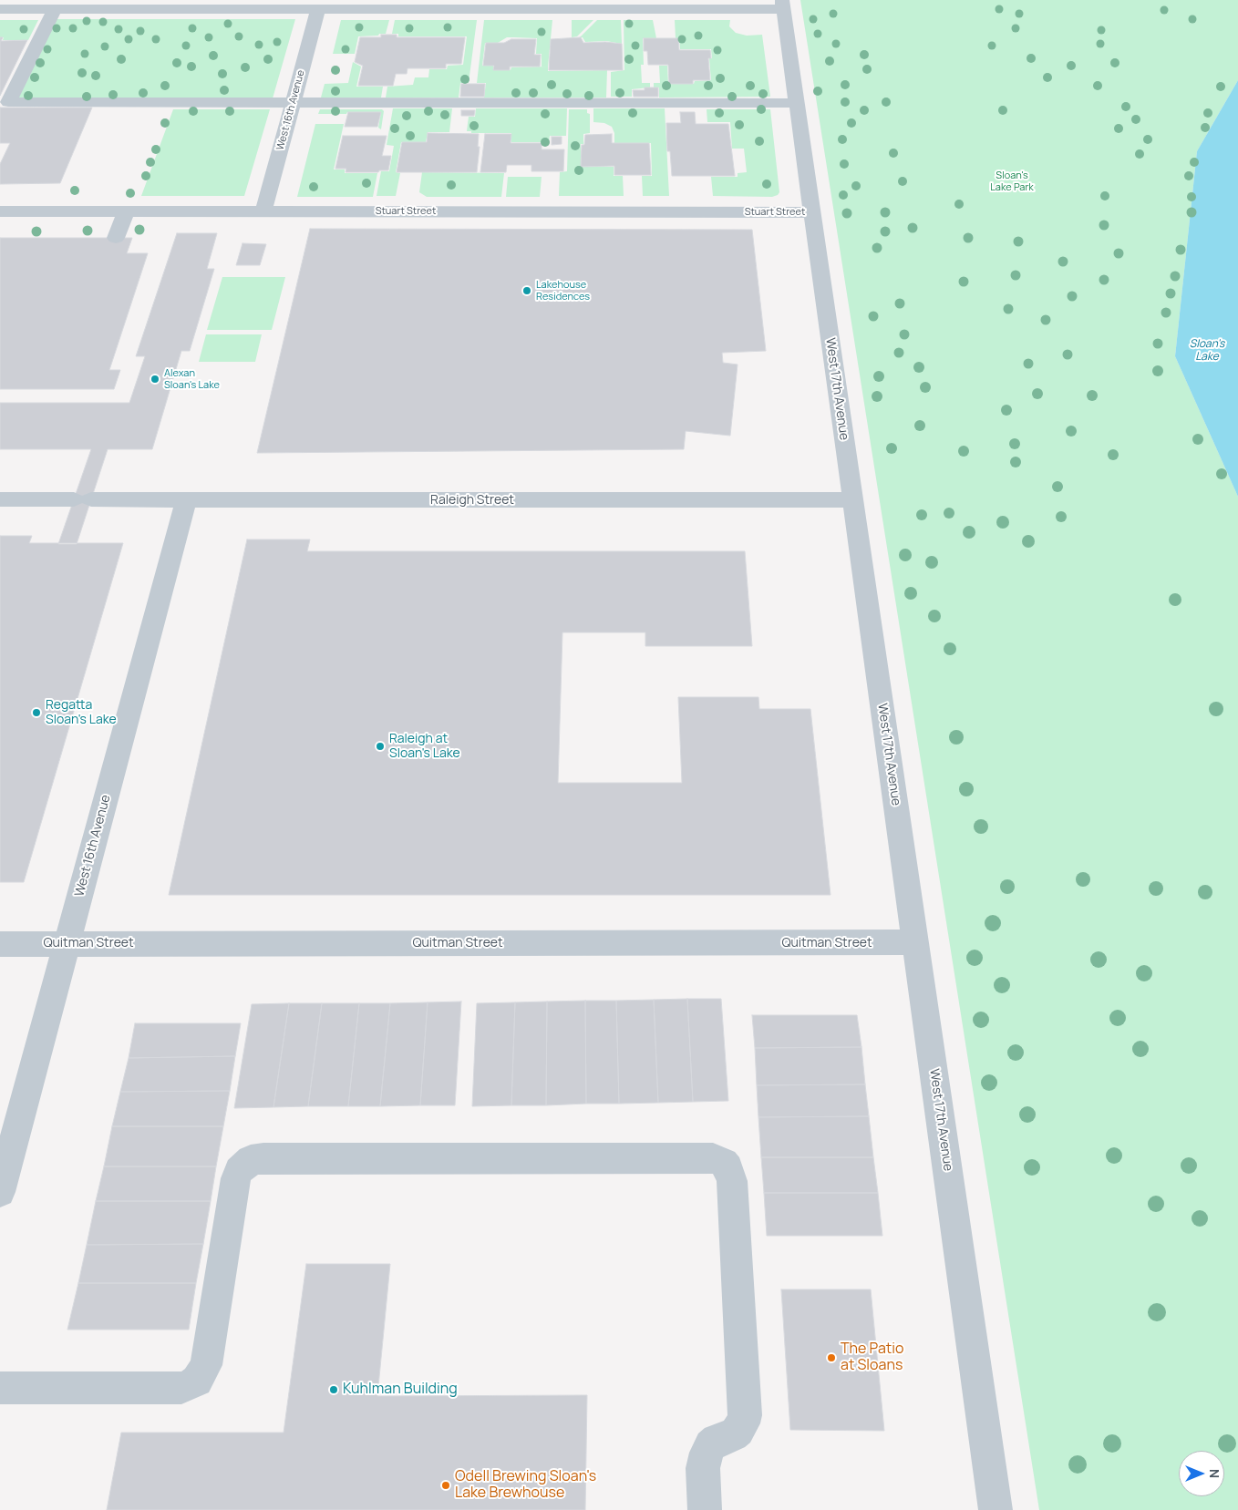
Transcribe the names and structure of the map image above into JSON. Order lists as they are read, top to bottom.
{
  "streets": {
    "street": [
      "West 16th Avenue",
      "Stuart Street",
      "West 17th Avenue",
      "Raleigh Street",
      "Quitman Street"
    ]
  },
  "crossings": [
    ["West 16th Avenue", "Stuart Street"],
    ["West 16th Avenue", "Raleigh Street"],
    ["West 16th Avenue", "Quitman Street"],
    ["Stuart Street", "West 17th Avenue"],
    ["West 17th Avenue", "Raleigh Street"],
    ["West 17th Avenue", "Quitman Street"]
  ],
  "water": ["Sloan's Lake"],
  "parks": ["Sloan's Lake Park"],
  "places": [
    "Lakehouse Residences",
    "Alexan Sloan's Lake",
    "Regatta Sloan's Lake",
    "Raleigh at Sloan's Lake",
    "The Patio at Sloans",
    "Kuhlman Building",
    "Odell Brewing Sloan's Lake Brewhouse"
  ],
  "north": "right"
}
